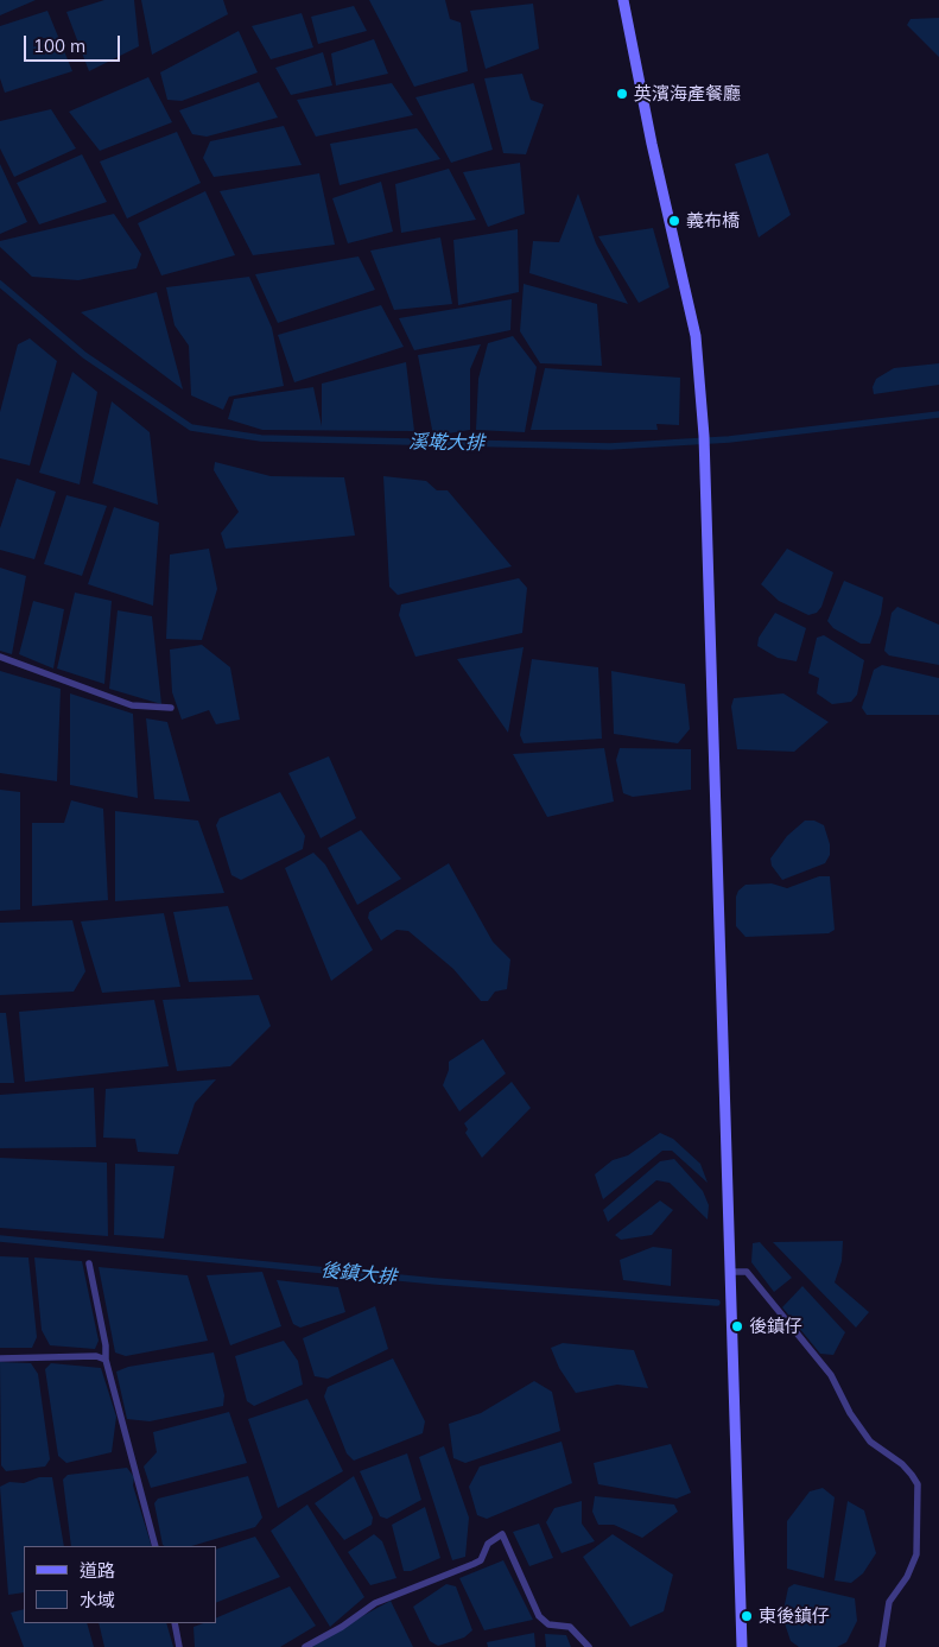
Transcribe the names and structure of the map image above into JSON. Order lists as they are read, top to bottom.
{
  "water": ["溪墘大排", "後鎮大排"],
  "places": [
    "英濱海產餐廳",
    "義布橋",
    "後鎮仔",
    "東後鎮仔"
  ],
  "legend": ["道路", "水域"],
  "scale_bar": "100 m"
}
